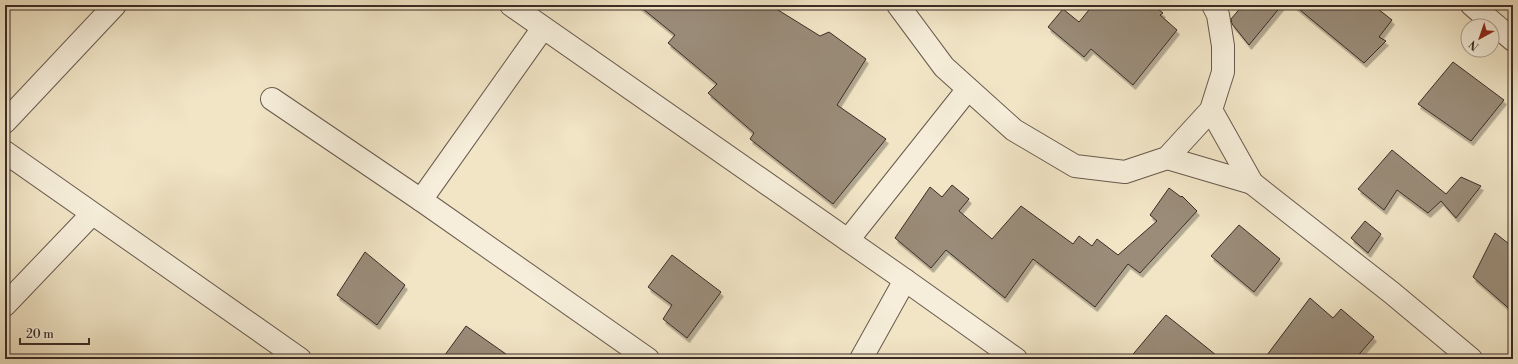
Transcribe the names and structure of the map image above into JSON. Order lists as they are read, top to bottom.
{
  "scale_bar": "20 m",
  "north": "bottom left"
}
